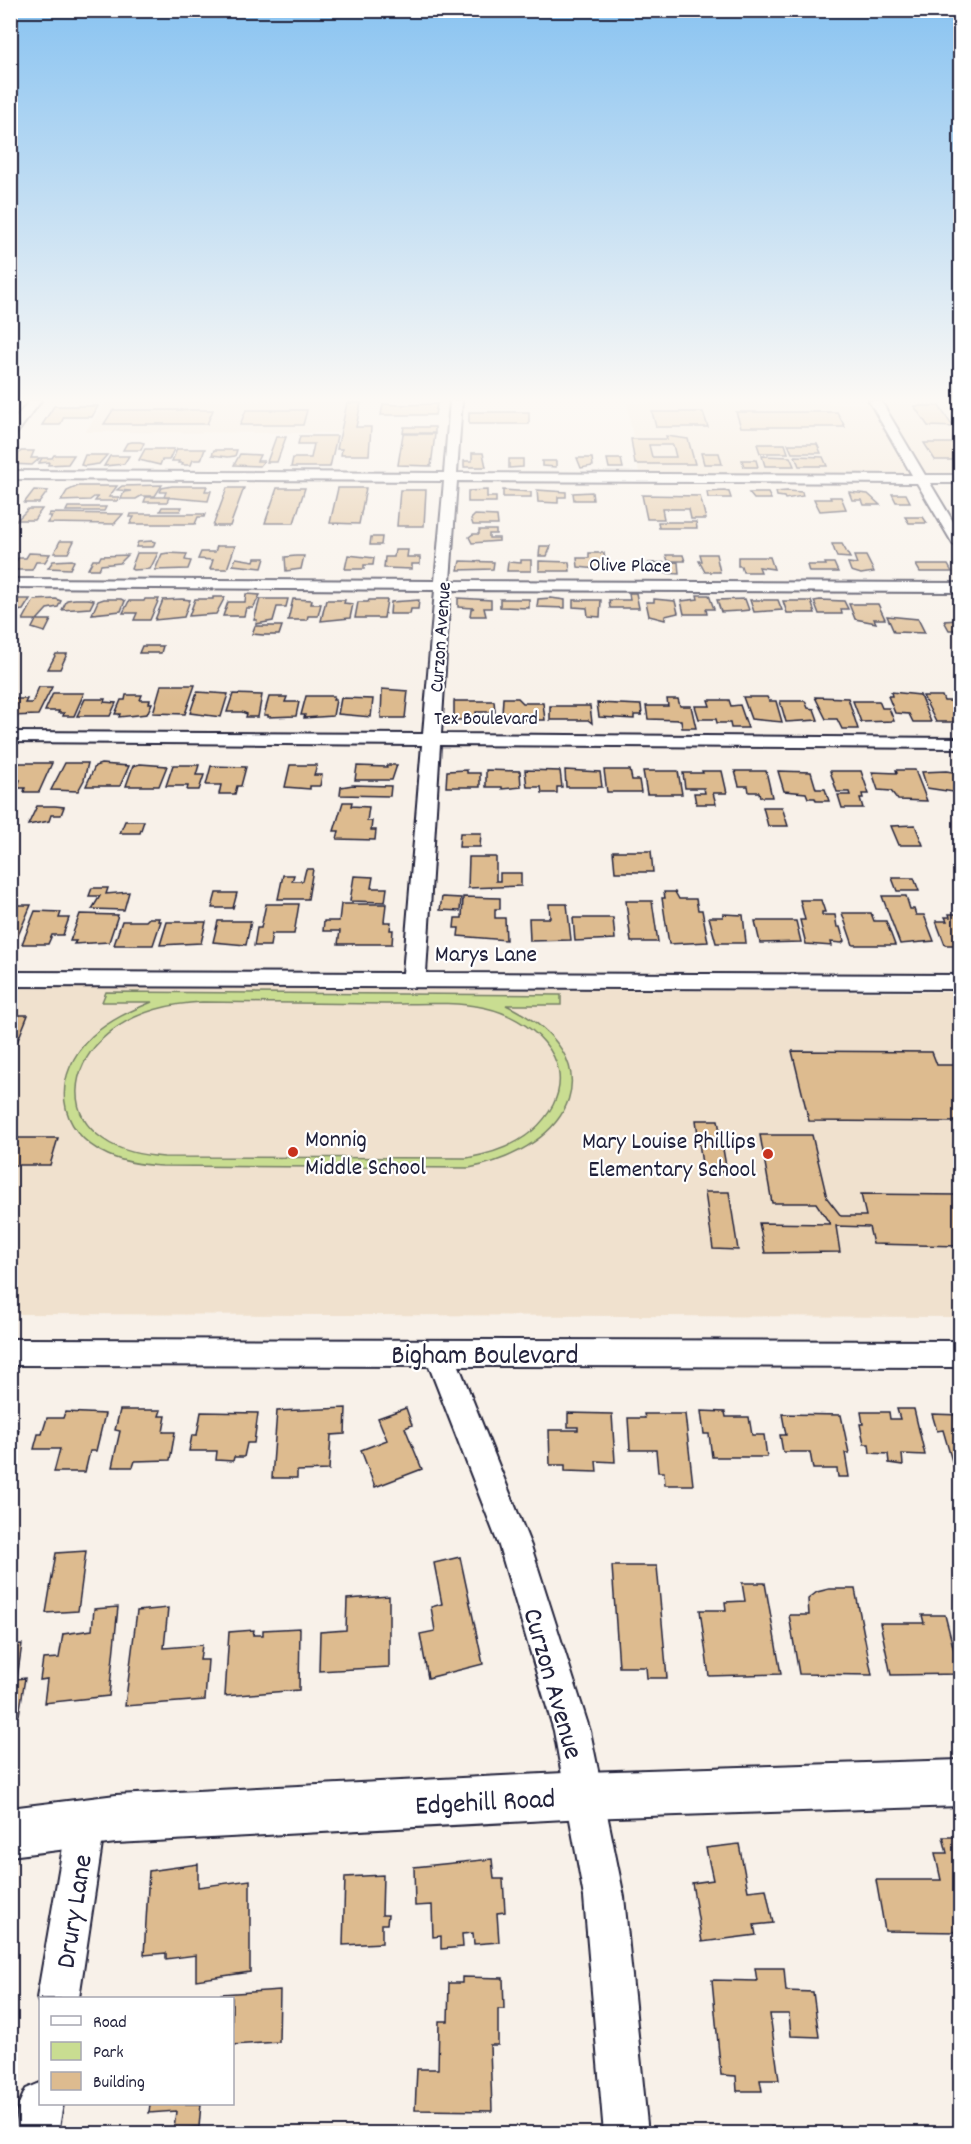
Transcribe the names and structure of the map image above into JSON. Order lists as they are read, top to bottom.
{
  "streets": {
    "street": [
      "Olive Place",
      "Curzon Avenue",
      "Tex Boulevard",
      "Marys Lane",
      "Bigham Boulevard",
      "Edgehill Road",
      "Drury Lane"
    ]
  },
  "crossings": [
    ["Olive Place", "Curzon Avenue"],
    ["Curzon Avenue", "Tex Boulevard"],
    ["Curzon Avenue", "Marys Lane"],
    ["Curzon Avenue", "Bigham Boulevard"],
    ["Curzon Avenue", "Edgehill Road"],
    ["Edgehill Road", "Drury Lane"]
  ],
  "places": ["Monnig Middle School", "Mary Louise Phillips Elementary School"],
  "legend": ["Road", "Park", "Building"]
}
